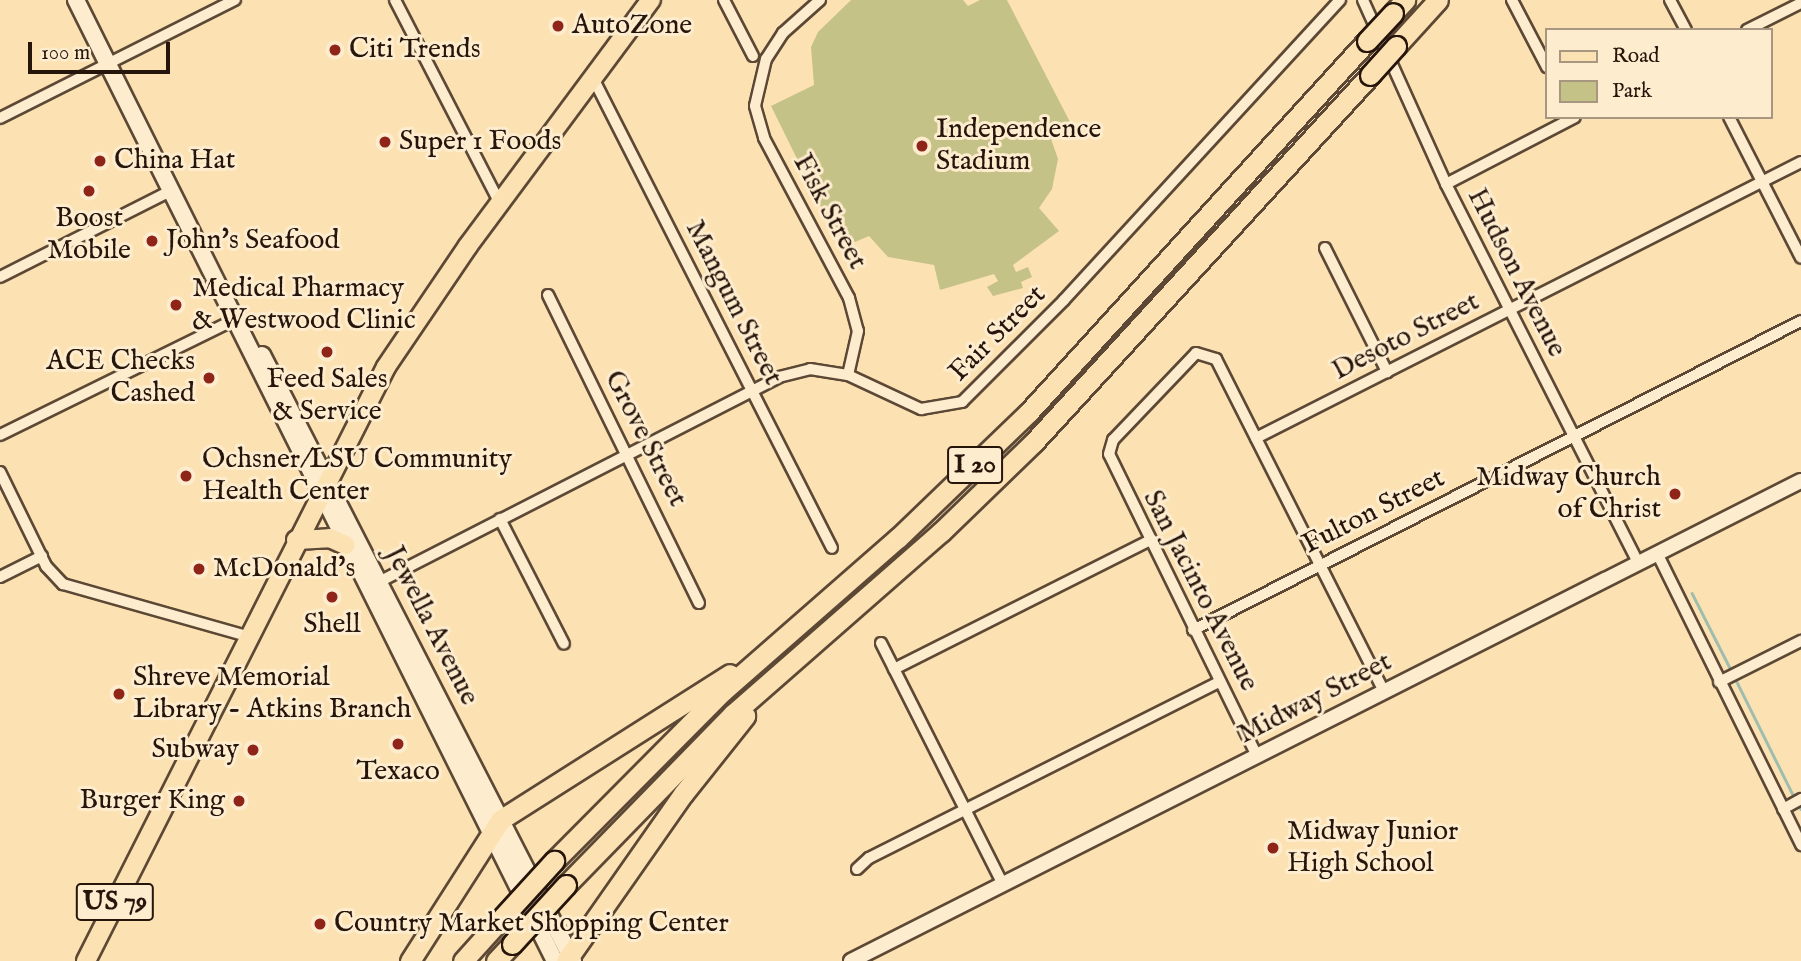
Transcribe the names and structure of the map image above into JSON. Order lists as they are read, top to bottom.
{
  "streets": {
    "highway": ["I 20"],
    "main road": ["Jewella Avenue", "US 79"],
    "street": [
      "Fisk Street",
      "Hudson Avenue",
      "Mangum Street",
      "Fair Street",
      "Desoto Street",
      "Grove Street",
      "Fulton Street",
      "San Jacinto Avenue",
      "Midway Street"
    ]
  },
  "crossings": [
    ["Fisk Street", "Fair Street"],
    ["Hudson Avenue", "Desoto Street"],
    ["Hudson Avenue", "Fulton Street"],
    ["Hudson Avenue", "Midway Street"],
    ["Mangum Street", "Fair Street"],
    ["Mangum Street", "US 79"],
    ["Fair Street", "Grove Street"],
    ["Fair Street", "Jewella Avenue"],
    ["Desoto Street", "San Jacinto Avenue"],
    ["Fulton Street", "San Jacinto Avenue"],
    ["San Jacinto Avenue", "Midway Street"],
    ["Jewella Avenue", "US 79"]
  ],
  "places": [
    "AutoZone",
    "Citi Trends",
    "Super 1 Foods",
    "Independence Stadium",
    "China Hat",
    "Boost Mobile",
    "John's Seafood",
    "Medical Pharmacy & Westwood Clinic",
    "Feed Sales & Service",
    "ACE Checks Cashed",
    "Ochsner/LSU Community Health Center",
    "Midway Church of Christ",
    "McDonald's",
    "Shell",
    "Shreve Memorial Library - Atkins Branch",
    "Texaco",
    "Subway",
    "Burger King",
    "Midway Junior High School",
    "Country Market Shopping Center"
  ],
  "legend": ["Road", "Park"],
  "scale_bar": "100 m"
}
